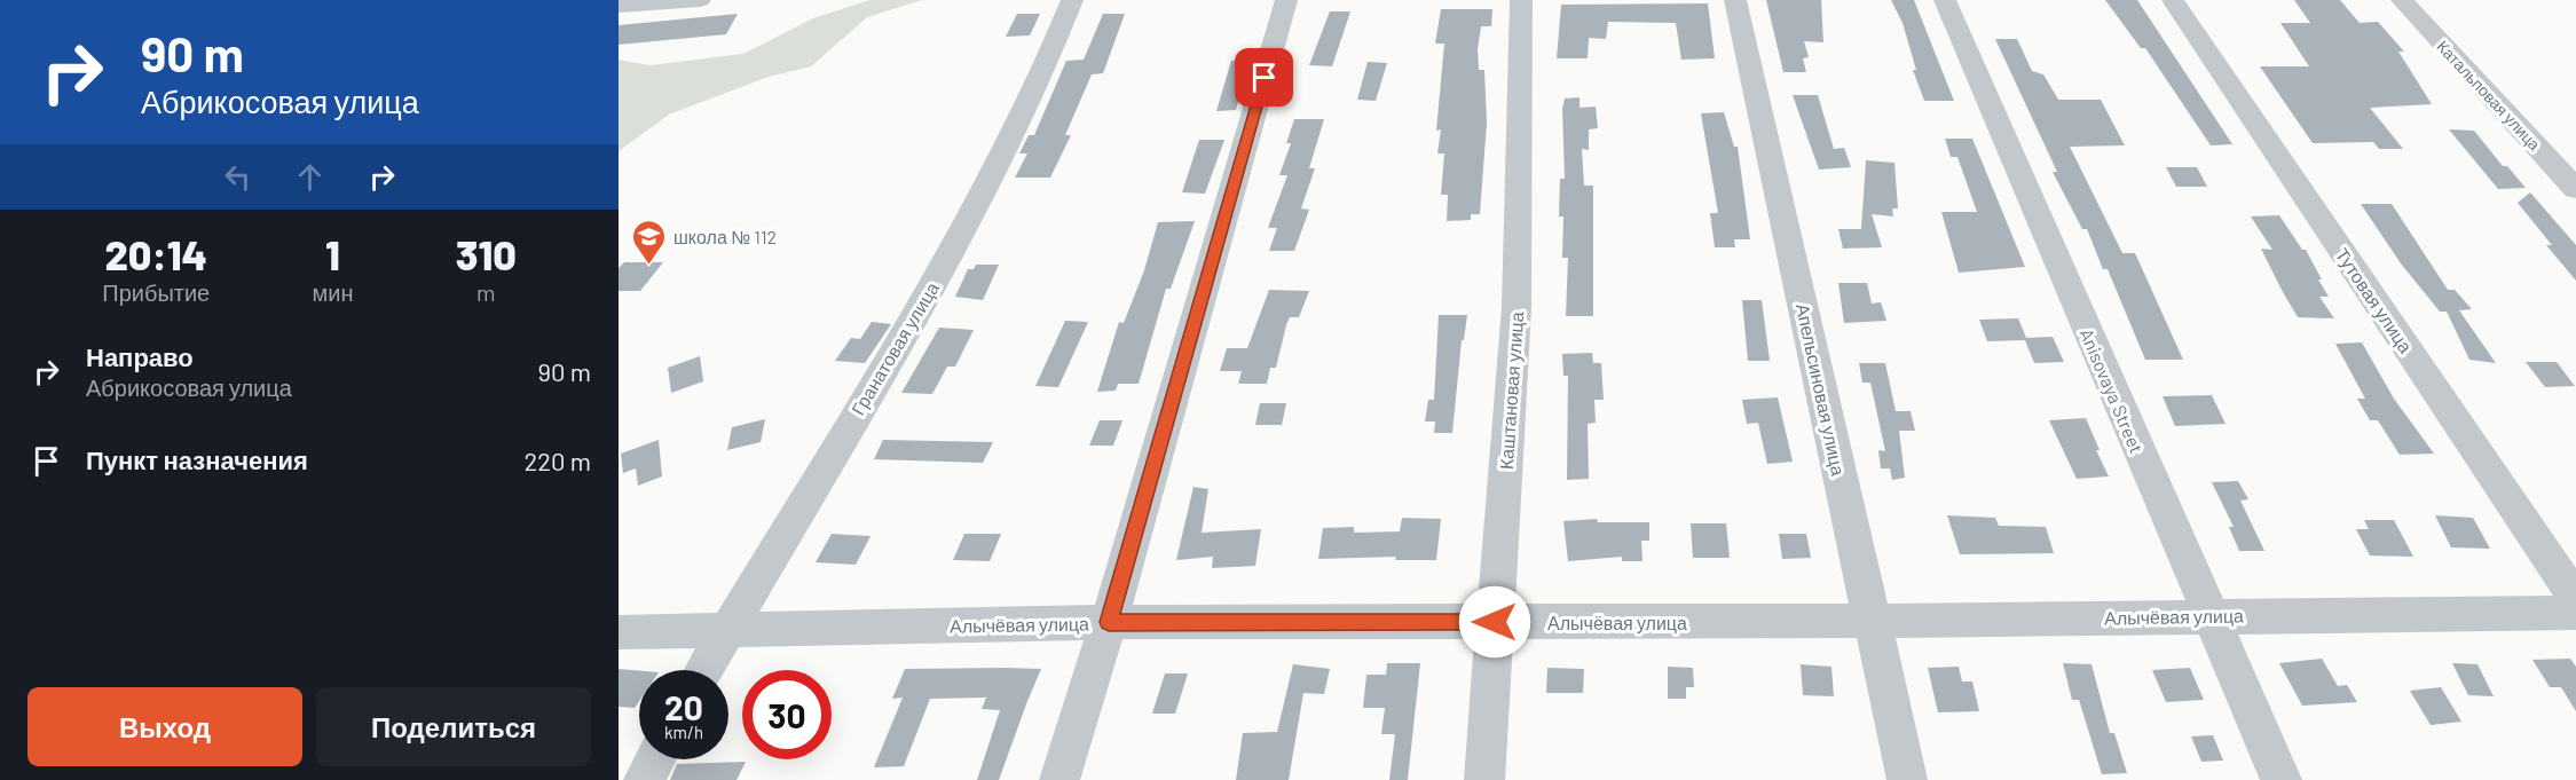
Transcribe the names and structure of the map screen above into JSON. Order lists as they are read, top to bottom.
{
  "streets": {
    "street": [
      "Катальповая улица",
      "Тутовая улица",
      "Гранатовая улица",
      "Апельсиновая улица",
      "Каштановая улица",
      "Anisovaya Street",
      "Алычёвая улица"
    ]
  },
  "crossings": [
    ["Гранатовая улица", "Алычёвая улица"],
    ["Апельсиновая улица", "Алычёвая улица"],
    ["Каштановая улица", "Алычёвая улица"],
    ["Anisovaya Street", "Алычёвая улица"]
  ],
  "places": {
    "school or university": ["школа № 112"]
  },
  "page": {
    "turn": ["90 m", "Абрикосовая улица"],
    "eta": [
      "20:14",
      "Прибытие",
      "1",
      "мин",
      "310",
      "m"
    ],
    "list": [
      {
        "name": "Направо",
        "note": "Абрикосовая улица",
        "value": "90 m"
      },
      {
        "name": "Пункт назначения",
        "value": "220 m"
      }
    ],
    "speed": "20 km/h",
    "limit": "30",
    "buttons": ["Выход", "Поделиться"]
  }
}
